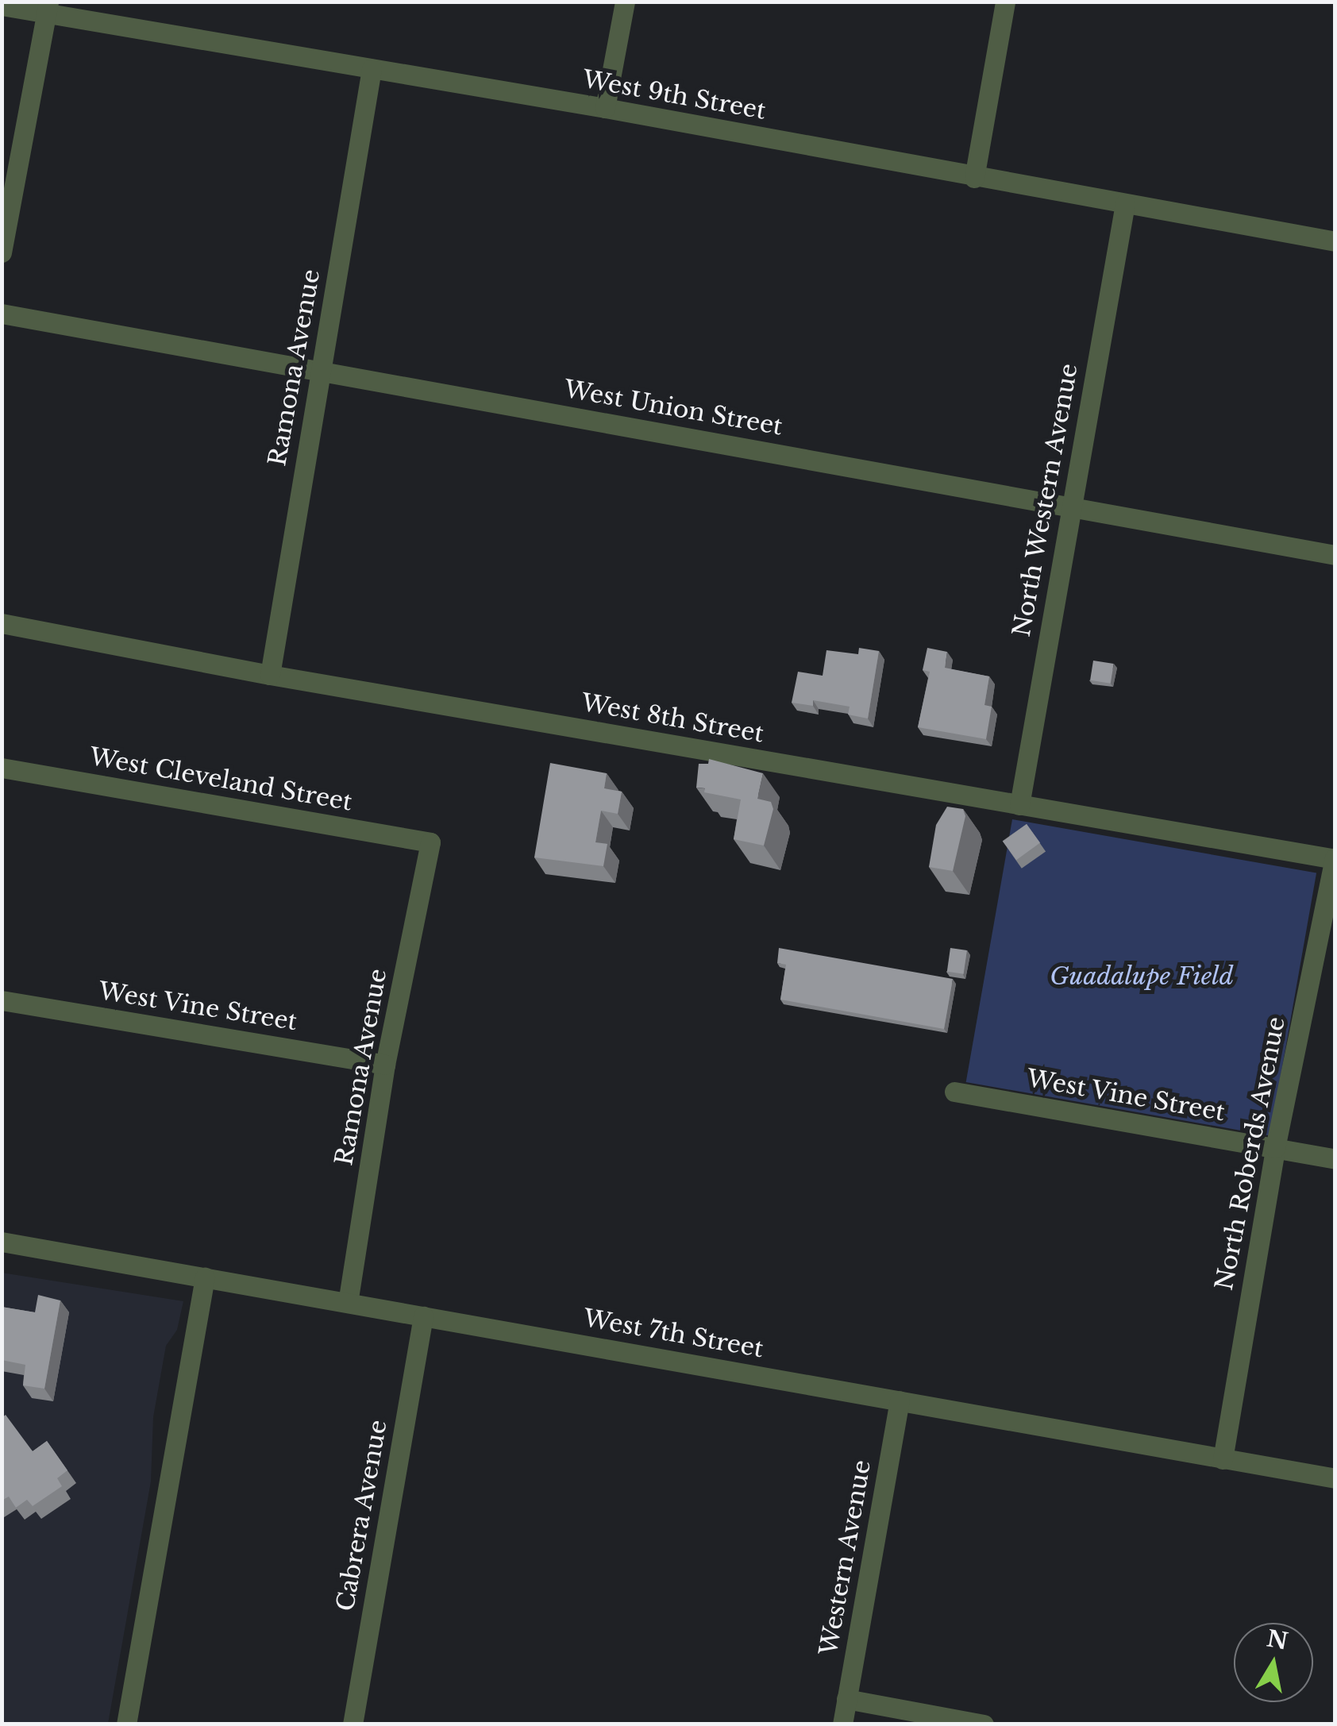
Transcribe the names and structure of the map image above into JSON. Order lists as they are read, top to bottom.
{
  "streets": {
    "street": [
      "West 9th Street",
      "Ramona Avenue",
      "West Union Street",
      "North Western Avenue",
      "West 8th Street",
      "West Cleveland Street",
      "West Vine Street",
      "North Roberds Avenue",
      "West 7th Street",
      "Cabrera Avenue",
      "Western Avenue"
    ]
  },
  "crossings": [
    ["West 9th Street", "Ramona Avenue"],
    ["West 9th Street", "North Western Avenue"],
    ["Ramona Avenue", "West Union Street"],
    ["Ramona Avenue", "West 8th Street"],
    ["Ramona Avenue", "West Cleveland Street"],
    ["Ramona Avenue", "West Vine Street"],
    ["Ramona Avenue", "West 7th Street"],
    ["West Union Street", "North Western Avenue"],
    ["North Western Avenue", "West 8th Street"],
    ["West 8th Street", "North Roberds Avenue"],
    ["West Vine Street", "North Roberds Avenue"],
    ["North Roberds Avenue", "West 7th Street"],
    ["West 7th Street", "Cabrera Avenue"],
    ["West 7th Street", "Western Avenue"]
  ],
  "parks": ["Guadalupe Field"],
  "north": "top"
}
